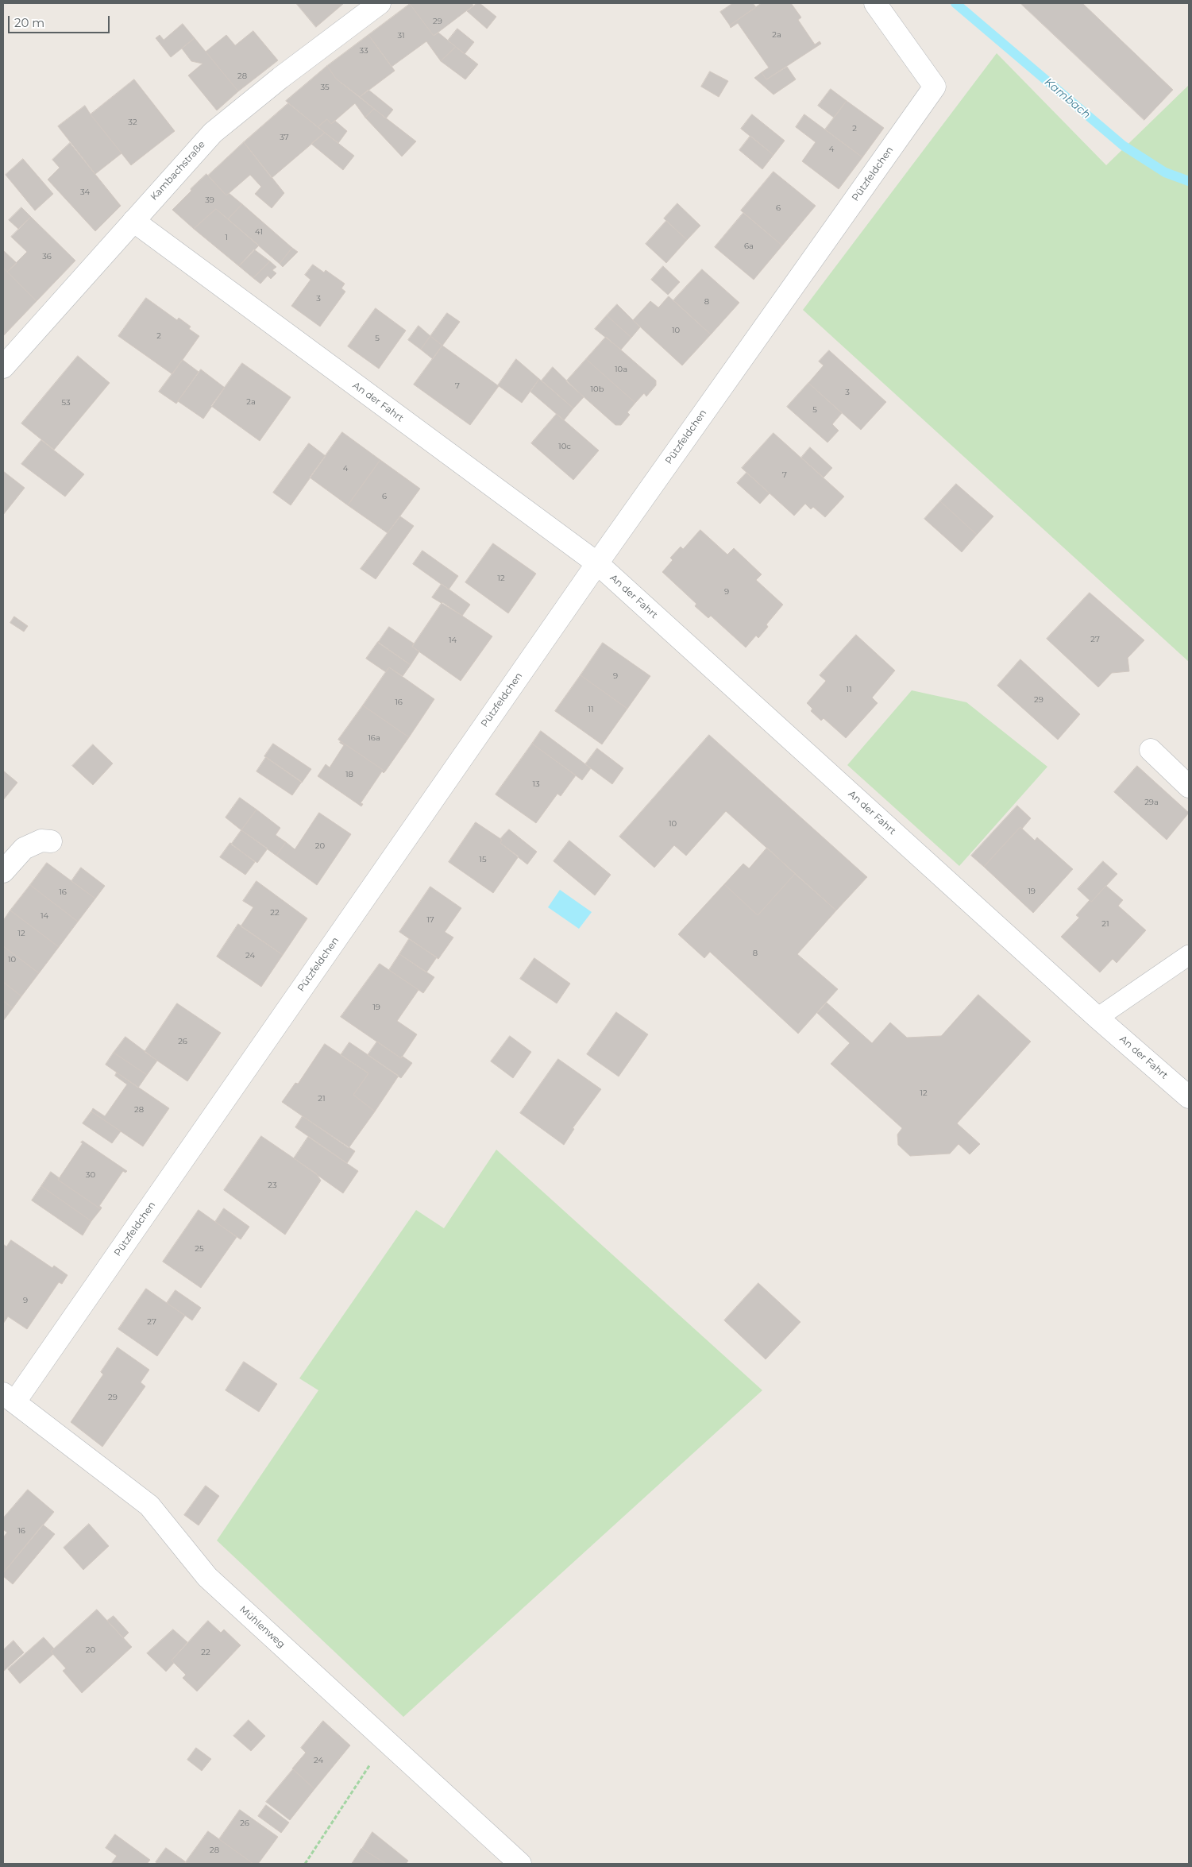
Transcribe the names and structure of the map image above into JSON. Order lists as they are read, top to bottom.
{
  "streets": {
    "street": [
      "Kambachstraße",
      "Pützfeldchen",
      "An der Fahrt",
      "Mühlenweg"
    ]
  },
  "crossings": [
    ["Kambachstraße", "An der Fahrt"],
    ["Pützfeldchen", "An der Fahrt"],
    ["Pützfeldchen", "Mühlenweg"]
  ],
  "water": ["Kambach"],
  "house_numbers": [
    "29",
    "2a",
    "31",
    "33",
    "28",
    "35",
    "32",
    "2",
    "37",
    "4",
    "34",
    "39",
    "6",
    "41",
    "1",
    "6a",
    "36",
    "3",
    "8",
    "10",
    "2",
    "5",
    "10a",
    "7",
    "10b",
    "3",
    "2a",
    "53",
    "5",
    "10c",
    "4",
    "7",
    "6",
    "12",
    "9",
    "27",
    "14",
    "9",
    "11",
    "29",
    "16",
    "11",
    "16a",
    "18",
    "13",
    "29a",
    "10",
    "20",
    "15",
    "19",
    "16",
    "22",
    "14",
    "17",
    "21",
    "12",
    "8",
    "24",
    "10",
    "19",
    "26",
    "12",
    "21",
    "28",
    "30",
    "23",
    "25",
    "9",
    "27",
    "29",
    "16",
    "20",
    "22",
    "24",
    "26",
    "28"
  ],
  "scale_bar": "20 m"
}
